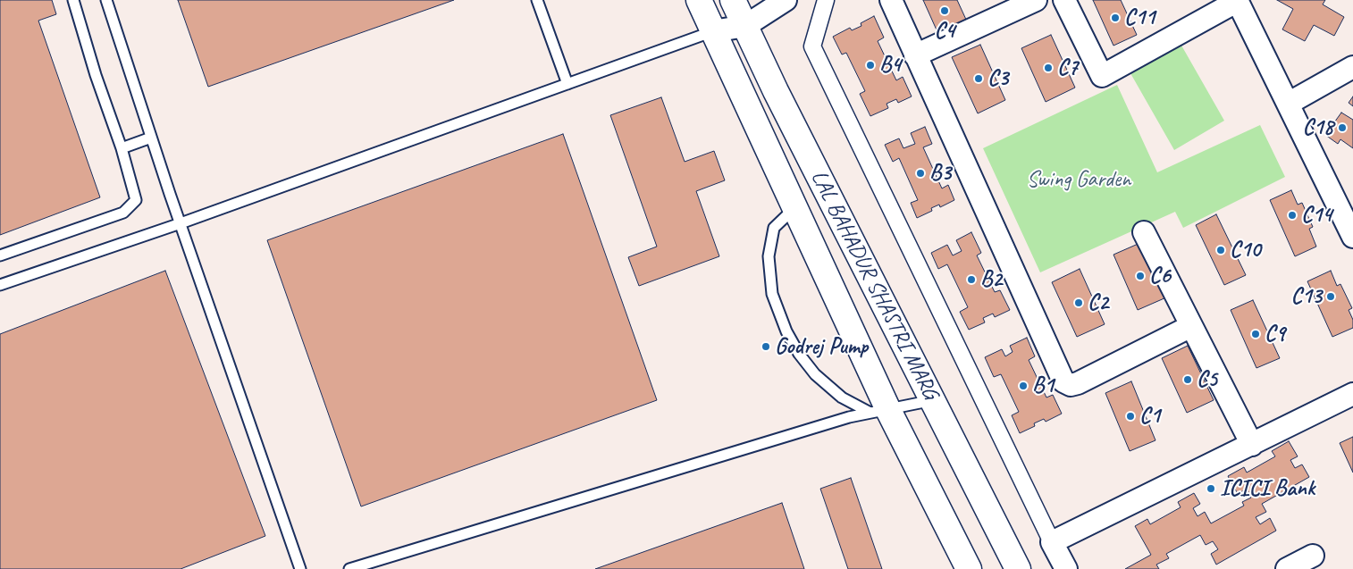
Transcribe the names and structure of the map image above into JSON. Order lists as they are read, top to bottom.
{
  "streets": {
    "main road": ["LAL BAHADUR SHASTRI MARG"]
  },
  "parks": ["Swing Garden"],
  "places": [
    "C4",
    "C11",
    "B4",
    "C7",
    "C3",
    "C18",
    "B3",
    "C14",
    "C10",
    "C6",
    "B2",
    "C13",
    "C2",
    "C9",
    "Godrej Pump",
    "C5",
    "B1",
    "C1",
    "ICICI Bank"
  ]
}
